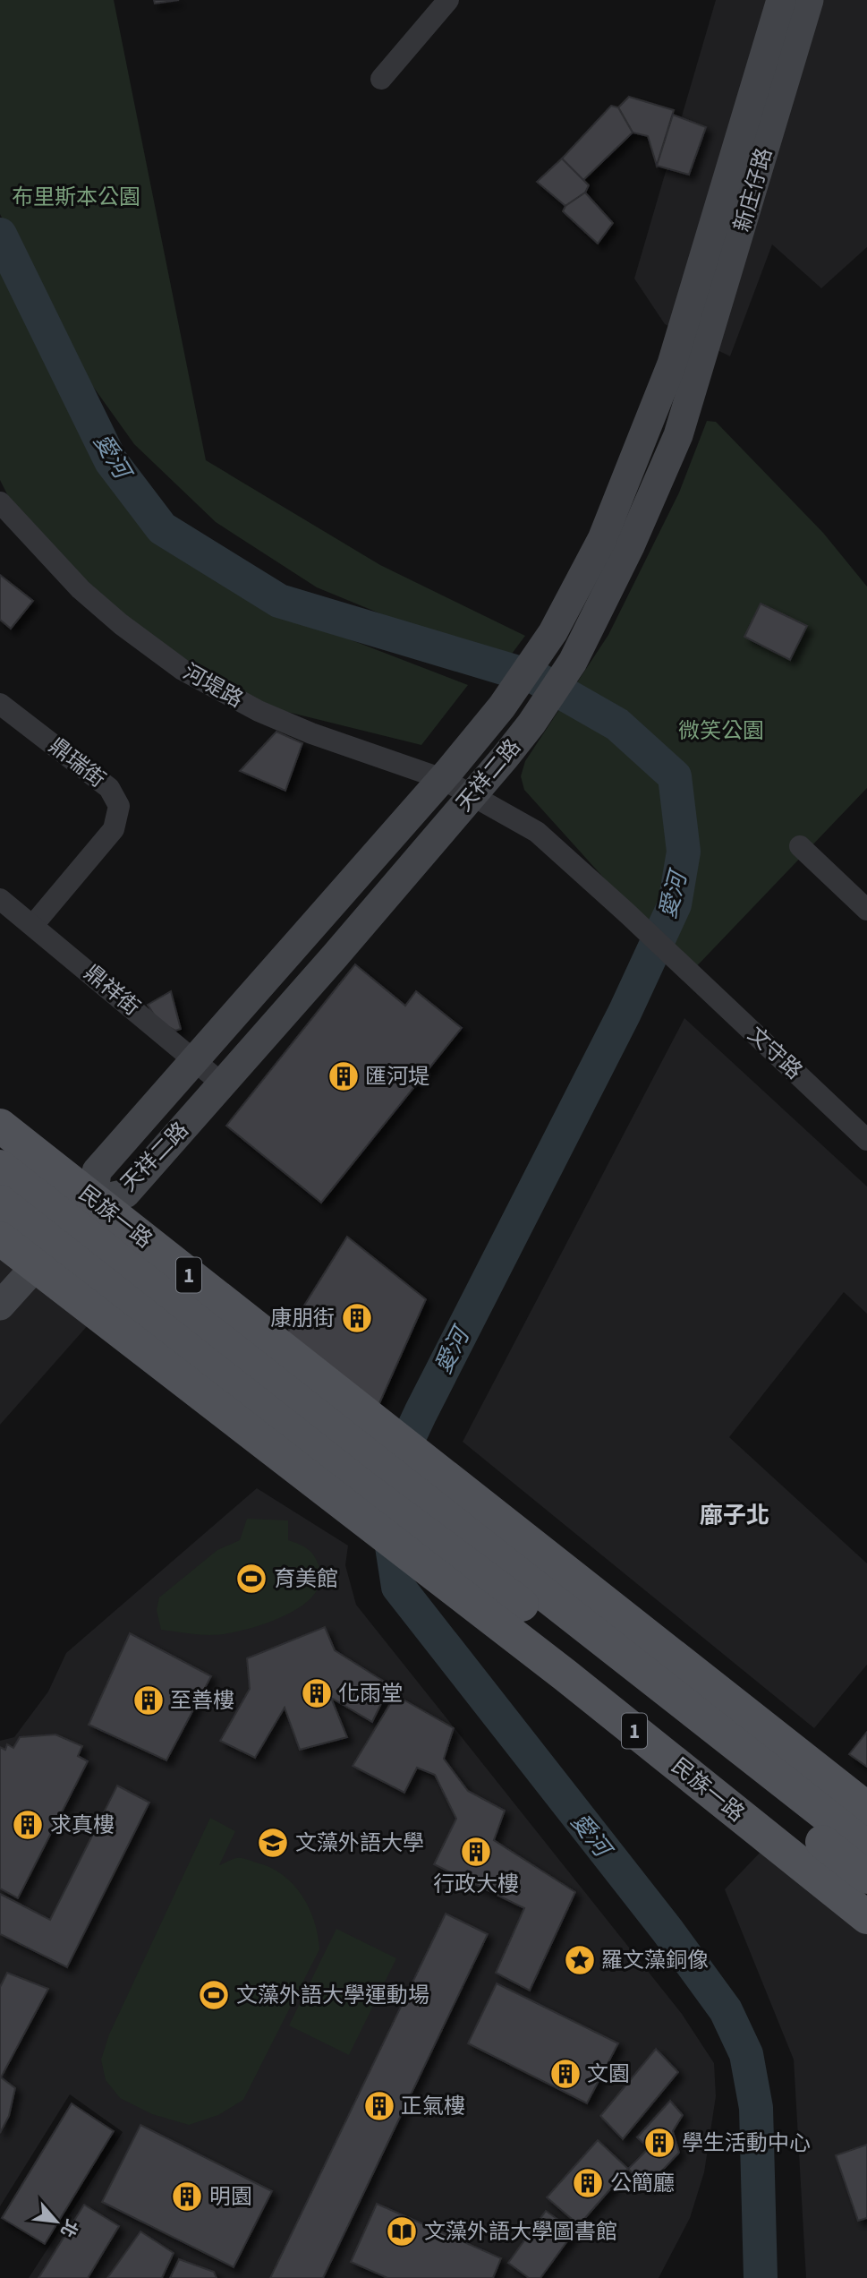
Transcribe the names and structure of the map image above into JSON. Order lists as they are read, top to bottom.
{
  "streets": {
    "main road": ["民族一路", "1"],
    "street": [
      "新庄仔路",
      "河堤路",
      "鼎瑞街",
      "天祥二路",
      "鼎祥街",
      "文守路"
    ]
  },
  "crossings": [
    ["新庄仔路", "天祥二路"],
    ["河堤路", "天祥二路"],
    ["河堤路", "文守路"],
    ["鼎瑞街", "鼎祥街"],
    ["天祥二路", "鼎祥街"],
    ["天祥二路", "文守路"],
    ["天祥二路", "民族一路"],
    ["民族一路", "1"]
  ],
  "districts": ["廍子北"],
  "water": ["愛河"],
  "parks": ["布里斯本公園", "微笑公園"],
  "places": {
    "building": [
      "匯河堤",
      "康朋街",
      "化雨堂",
      "至善樓",
      "求真樓",
      "行政大樓",
      "文園",
      "正氣樓",
      "學生活動中心",
      "公簡廳",
      "明園"
    ],
    "sports": ["育美館", "文藻外語大學運動場"],
    "school or university": ["文藻外語大學"],
    "place": ["羅文藻銅像"],
    "library": ["文藻外語大學圖書館"]
  },
  "north": "bottom right"
}
